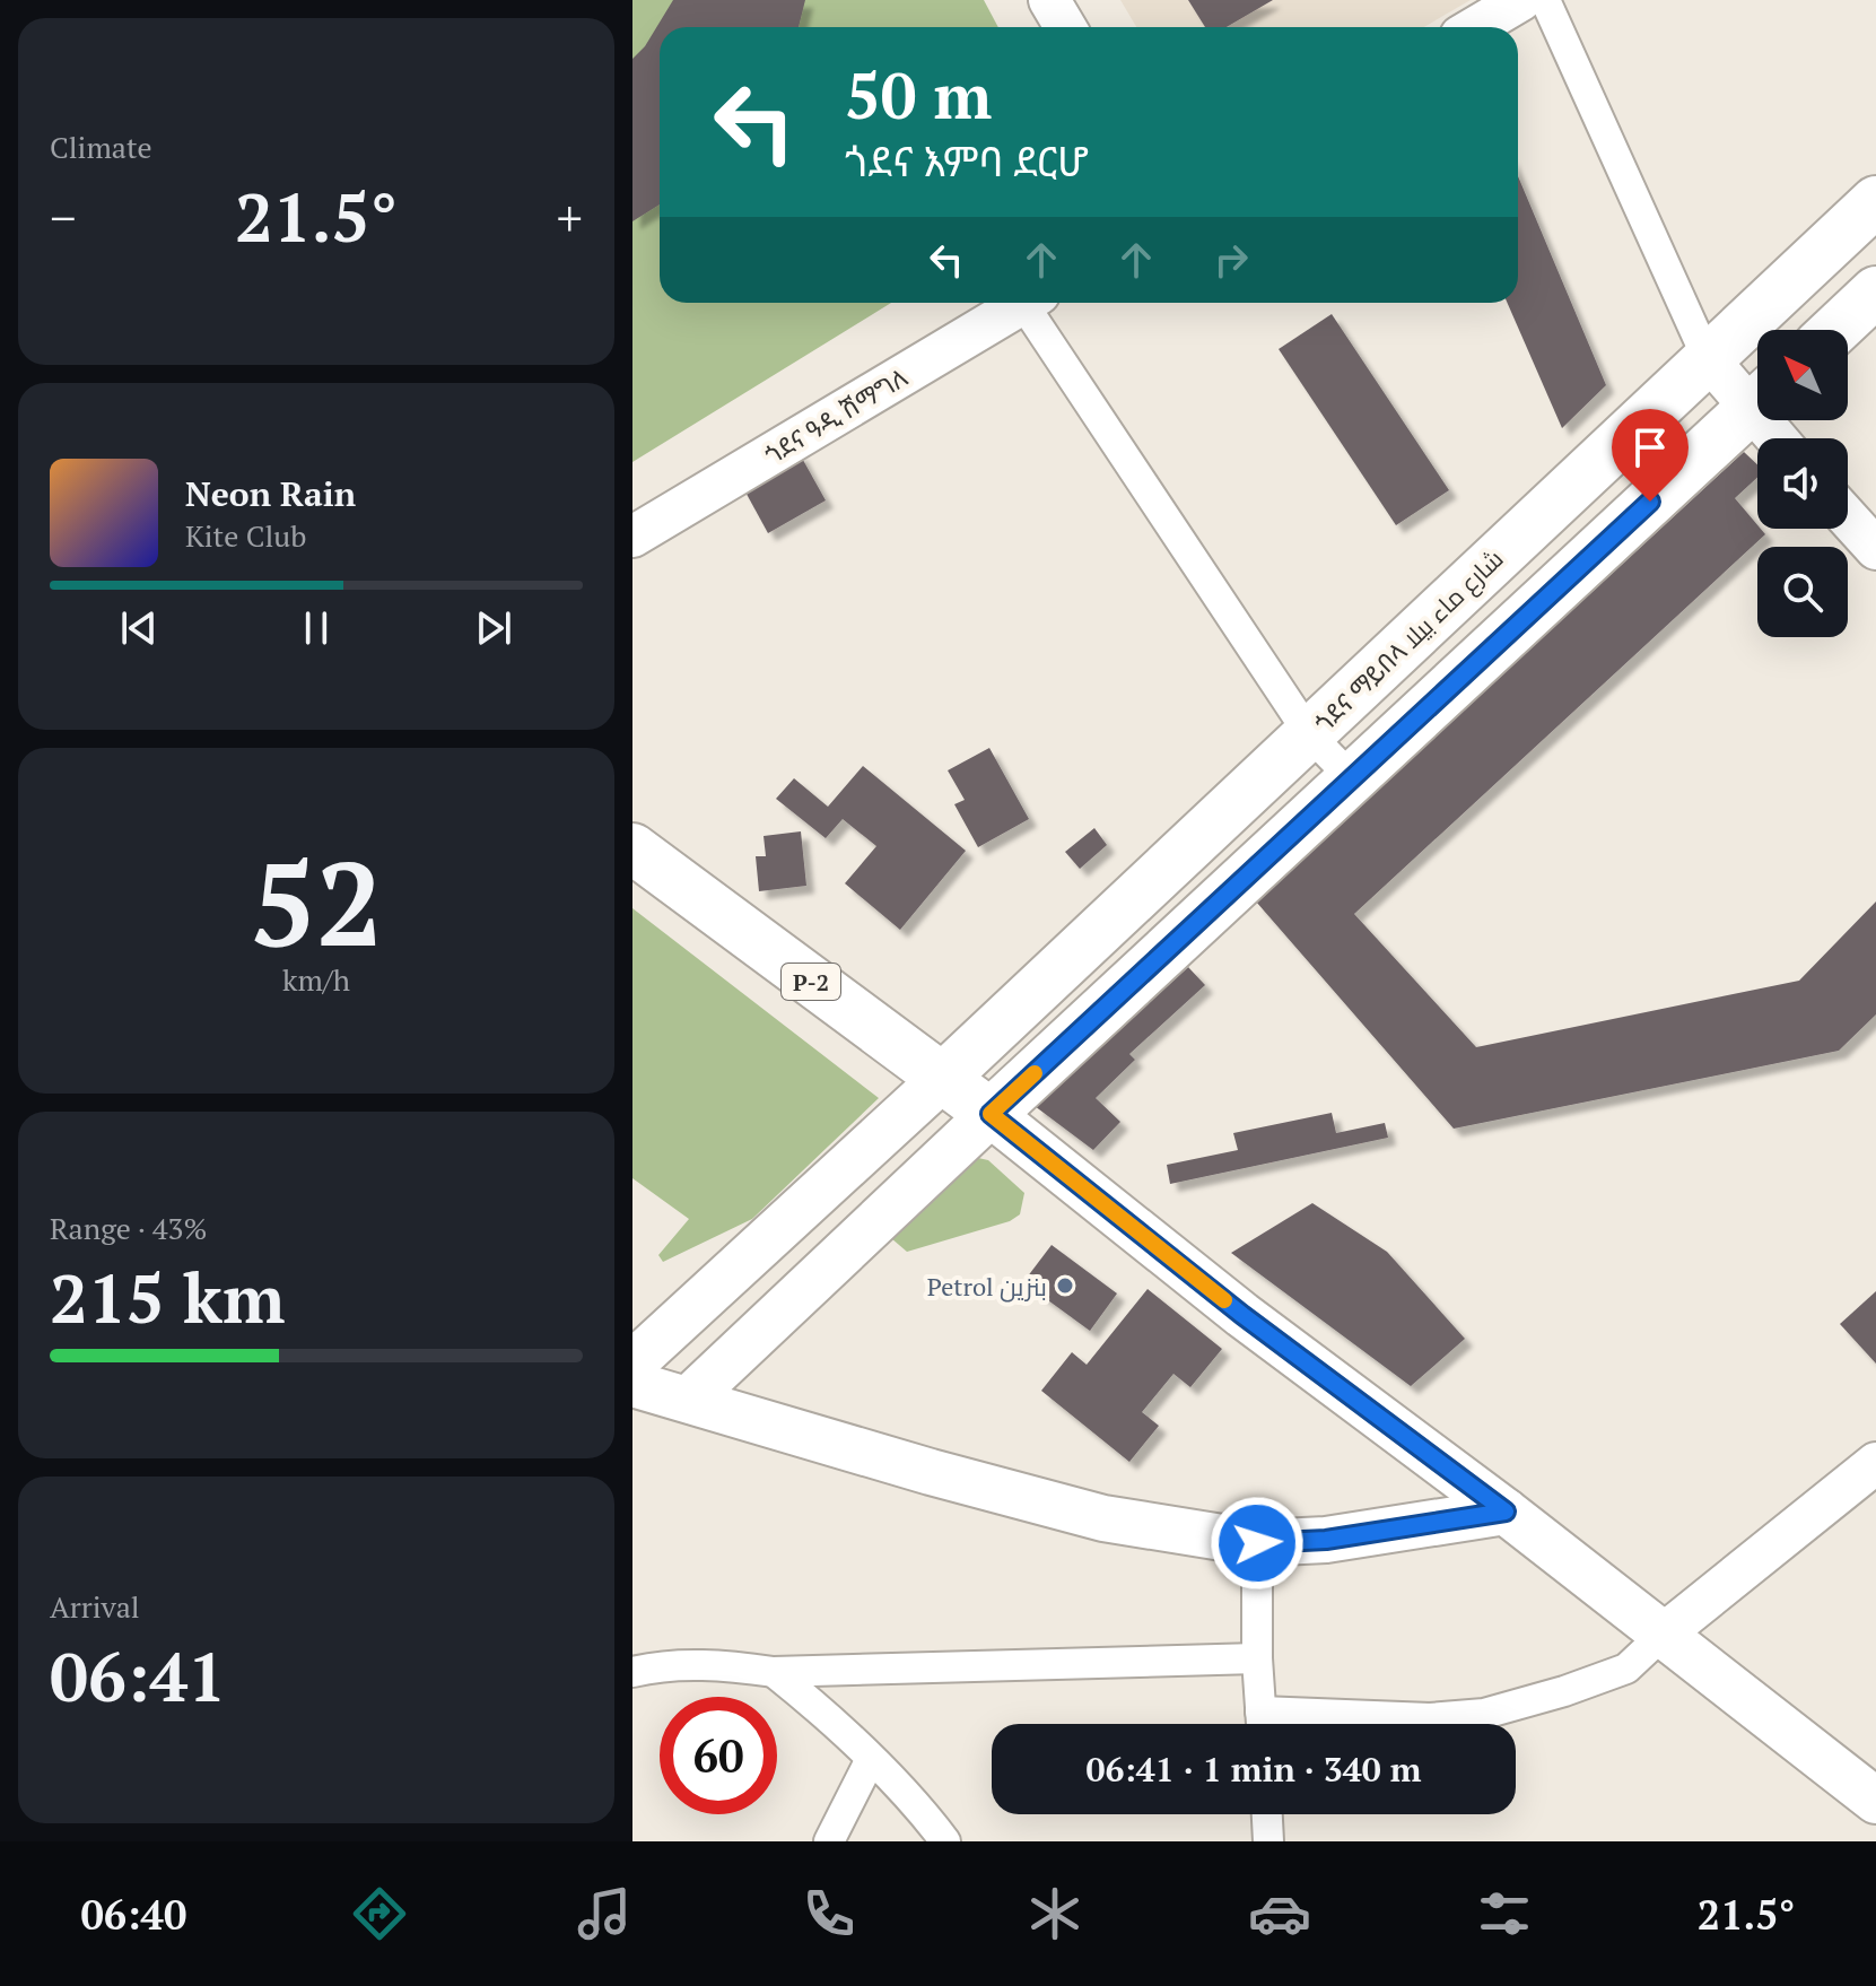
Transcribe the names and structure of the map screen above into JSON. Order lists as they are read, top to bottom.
{
  "streets": {
    "highway": ["ጎደና ማይበላ شارع ماء بيلا", "P-2"],
    "street": ["ጎደና ዓዲ ሽማግለ"]
  },
  "crossings": [
    ["ጎደና ማይበላ شارع ماء بيلا", "P-2"]
  ],
  "places": ["Petrol بنزين"],
  "north": "top left",
  "page": {
    "tile": [
      "Climate",
      ["52", "km/h"],
      ["Range · 43%", "215 km"],
      ["Arrival", "06:41"]
    ],
    "turn": ["50 m", "ጎደና እምባ ደርሆ"],
    "heat": ["−", "21.5°", "+"],
    "song": ["Neon Rain", "Kite Club"],
    "limit": "60",
    "trip": "06:41 · 1 min · 340 m",
    "tabs": ["06:40", "21.5°"]
  }
}
